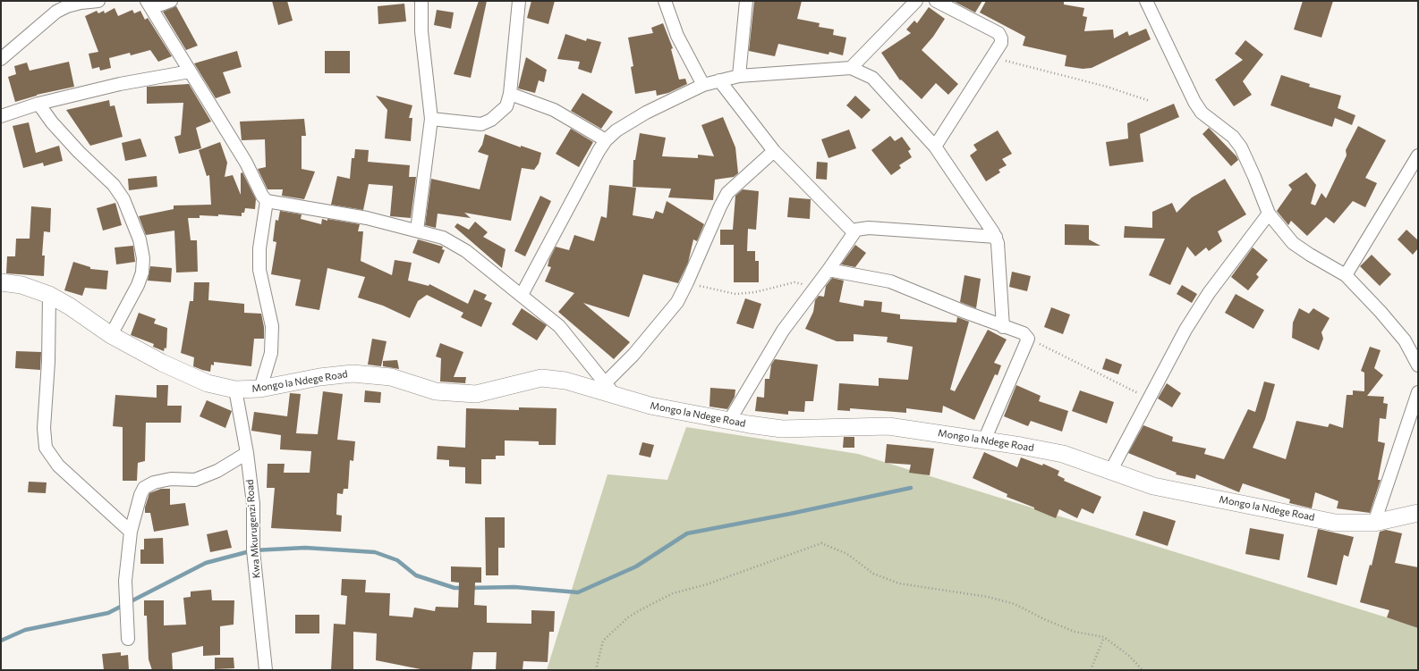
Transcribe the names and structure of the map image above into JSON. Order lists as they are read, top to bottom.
{
  "streets": {
    "street": ["Mongo la Ndege Road", "Kwa Mkurugenzi Road"]
  },
  "crossings": [
    ["Mongo la Ndege Road", "Kwa Mkurugenzi Road"]
  ]
}
